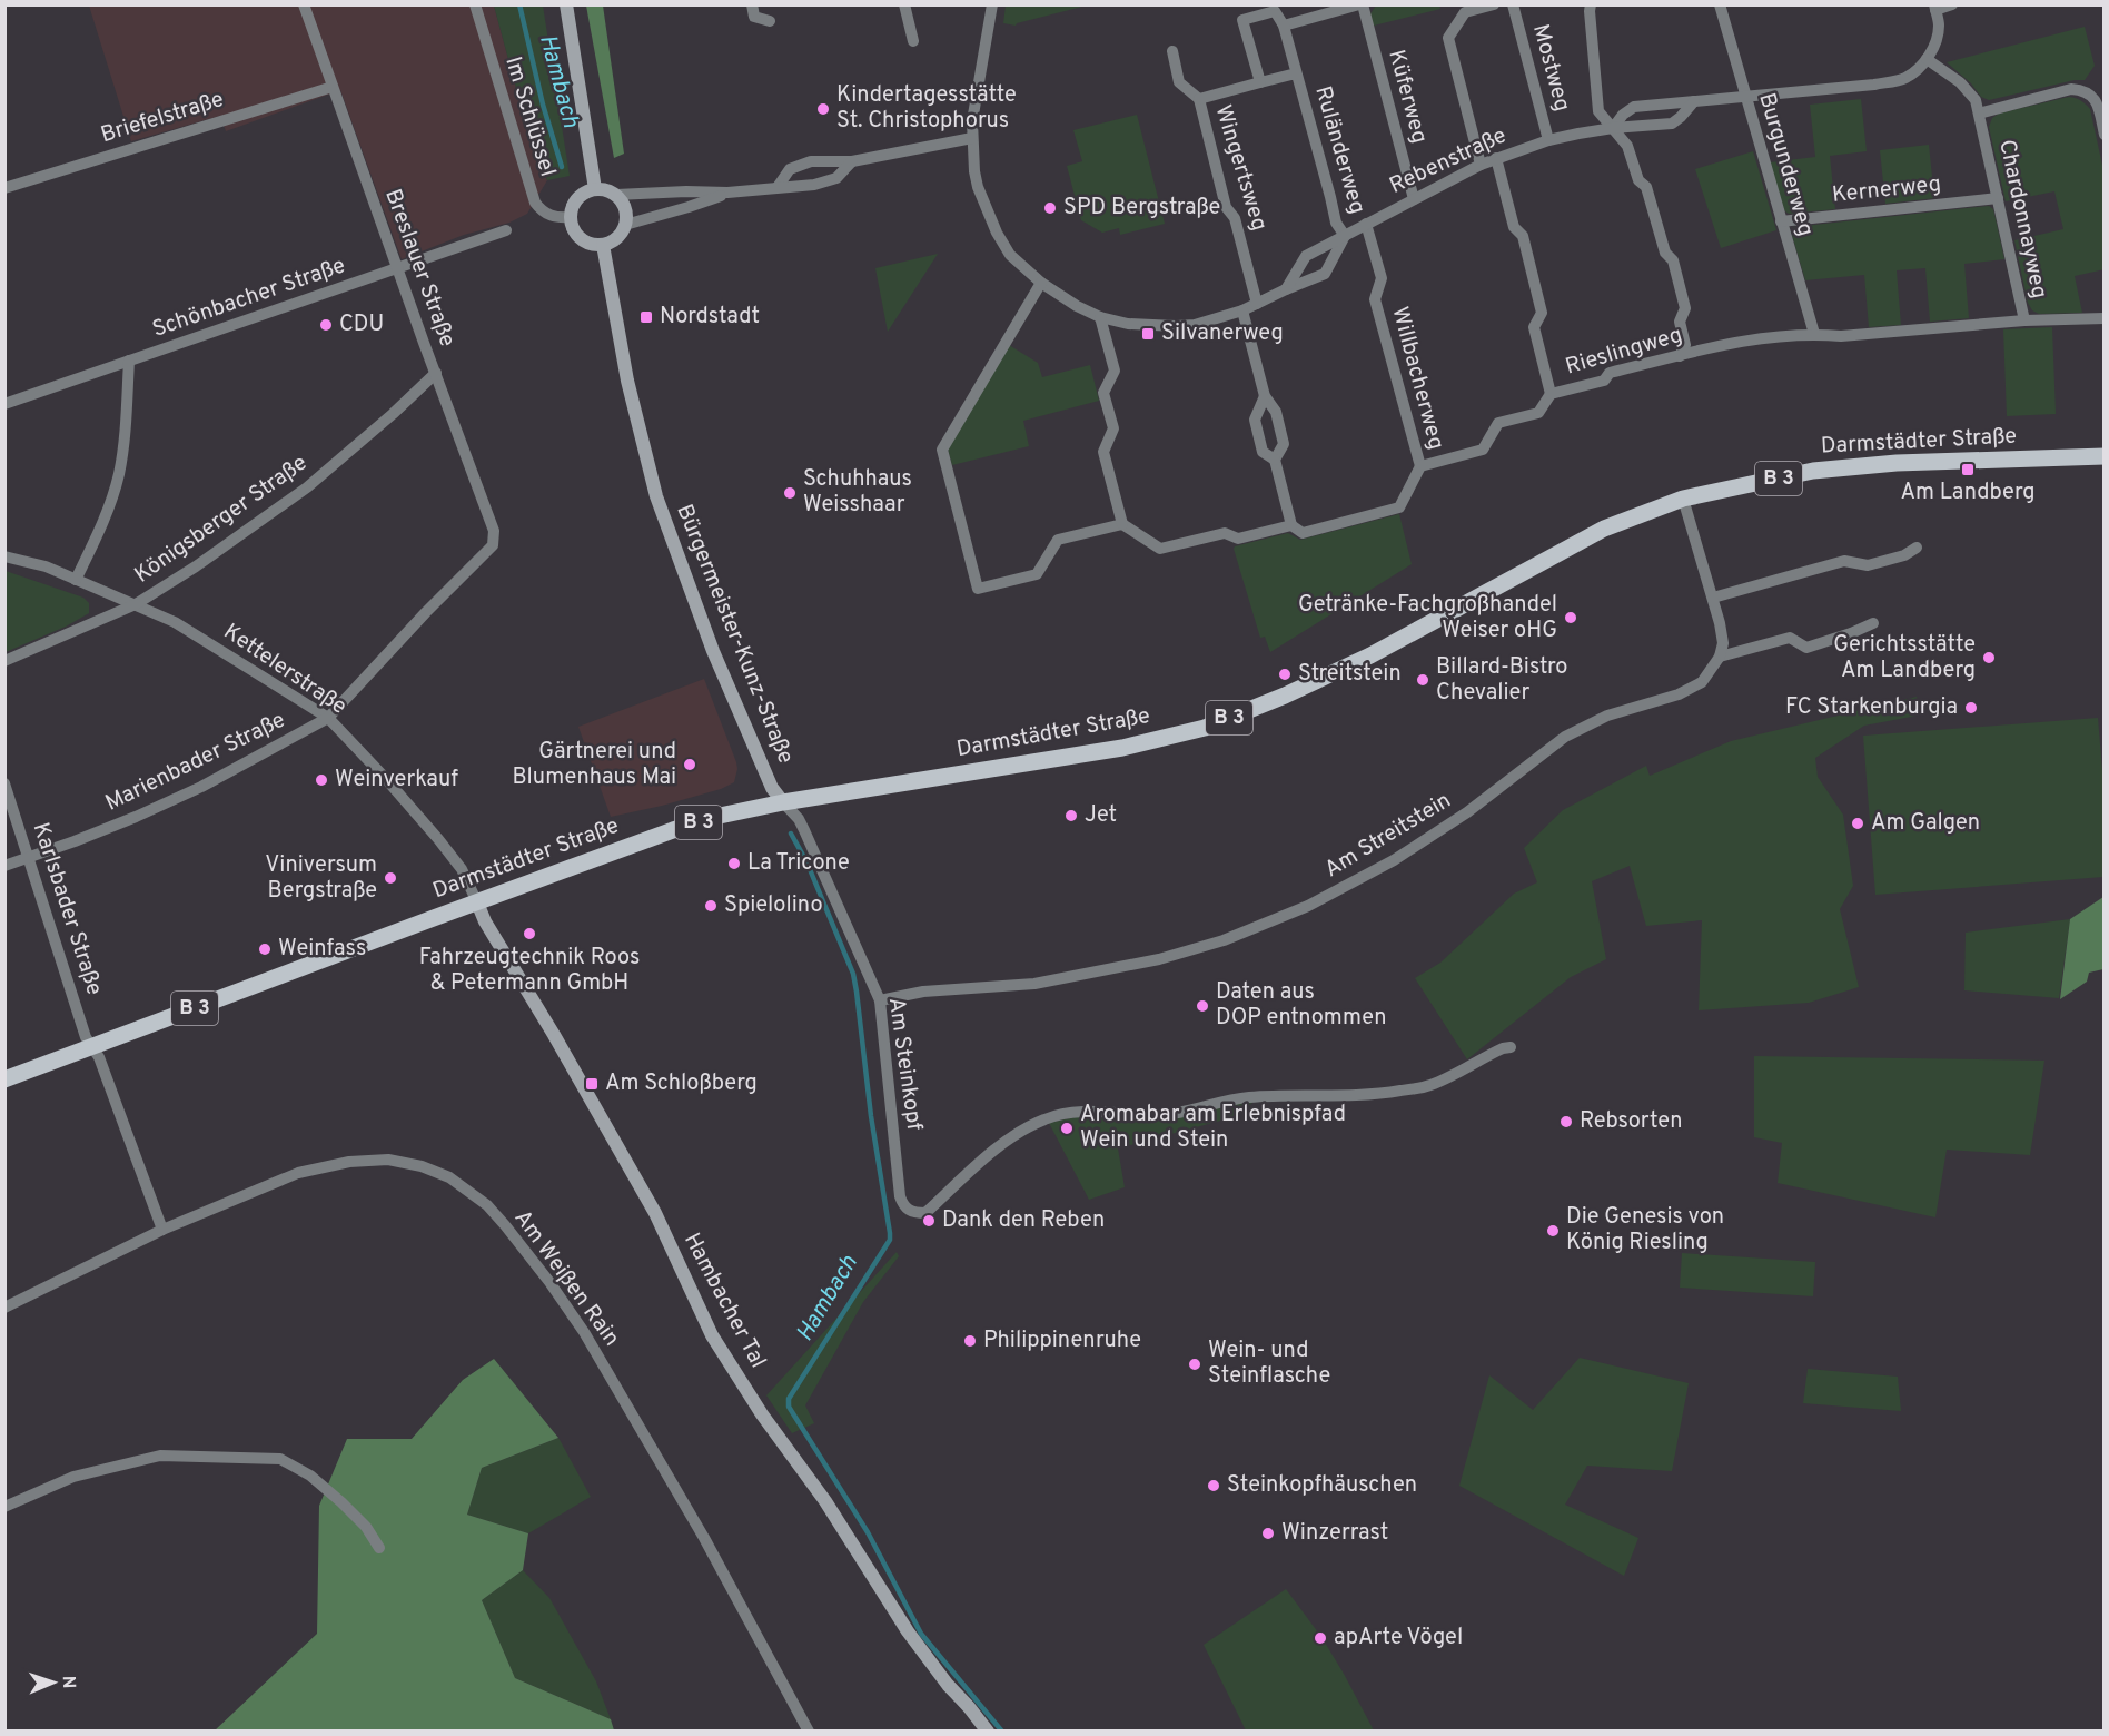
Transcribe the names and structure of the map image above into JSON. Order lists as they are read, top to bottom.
{
  "streets": {
    "main road": ["Darmstädter Straße", "B 3"],
    "street": [
      "Mostweg",
      "Küferweg",
      "Im Schlüssel",
      "Briefelstraße",
      "Ruländerweg",
      "Rebenstraße",
      "Burgunderweg",
      "Wingertsweg",
      "Kernerweg",
      "Chardonnayweg",
      "Breslauer Straße",
      "Schönbacher Straße",
      "Rieslingweg",
      "Willbacherweg",
      "Königsberger Straße",
      "Bürgermeister-Kunz-Straße",
      "Kettelerstraße",
      "Marienbader Straße",
      "Am Streitstein",
      "Karlsbader Straße",
      "Am Steinkopf",
      "Am Weißen Rain",
      "Hambacher Tal"
    ]
  },
  "crossings": [
    ["Mostweg", "Rebenstraße"],
    ["Küferweg", "Rebenstraße"],
    ["Im Schlüssel", "Bürgermeister-Kunz-Straße"],
    ["Briefelstraße", "Breslauer Straße"],
    ["Ruländerweg", "Rebenstraße"],
    ["Ruländerweg", "Wingertsweg"],
    ["Rebenstraße", "Willbacherweg"],
    ["Burgunderweg", "Kernerweg"],
    ["Burgunderweg", "Chardonnayweg"],
    ["Burgunderweg", "Rieslingweg"],
    ["Kernerweg", "Chardonnayweg"],
    ["Chardonnayweg", "Rieslingweg"],
    ["Breslauer Straße", "Schönbacher Straße"],
    ["Breslauer Straße", "Königsberger Straße"],
    ["Breslauer Straße", "Marienbader Straße"],
    ["Rieslingweg", "Willbacherweg"],
    ["Darmstädter Straße", "Bürgermeister-Kunz-Straße"],
    ["Darmstädter Straße", "Kettelerstraße"],
    ["Darmstädter Straße", "Karlsbader Straße"],
    ["Darmstädter Straße", "Am Steinkopf"],
    ["Darmstädter Straße", "Hambacher Tal"],
    ["Königsberger Straße", "Kettelerstraße"],
    ["Bürgermeister-Kunz-Straße", "Am Steinkopf"],
    ["Kettelerstraße", "Marienbader Straße"],
    ["Kettelerstraße", "Hambacher Tal"],
    ["Marienbader Straße", "Karlsbader Straße"],
    ["Am Streitstein", "Am Steinkopf"],
    ["Karlsbader Straße", "Am Weißen Rain"]
  ],
  "water": ["Hambach"],
  "places": {
    "other": [
      "Kindertagesstätte St. Christophorus",
      "SPD Bergstraße",
      "CDU",
      "Schuhhaus Weisshaar",
      "Getränke-Fachgroßhandel Weiser oHG",
      "Gerichtsstätte Am Landberg",
      "Streitstein",
      "Billard-Bistro Chevalier",
      "FC Starkenburgia",
      "Gärtnerei und Blumenhaus Mai",
      "Weinverkauf",
      "Jet",
      "Am Galgen",
      "La Tricone",
      "Viniversum Bergstraße",
      "Spielolino",
      "Fahrzeugtechnik Roos & Petermann GmbH",
      "Weinfass",
      "Daten aus DOP entnommen",
      "Rebsorten",
      "Aromabar am Erlebnispfad Wein und Stein",
      "Dank den Reben",
      "Die Genesis von König Riesling",
      "Philippinenruhe",
      "Wein- und Steinflasche",
      "Steinkopfhäuschen",
      "Winzerrast",
      "apArte Vögel"
    ],
    "transit": [
      "Nordstadt",
      "Silvanerweg",
      "Am Landberg",
      "Am Schloßberg"
    ]
  },
  "north": "right"
}
